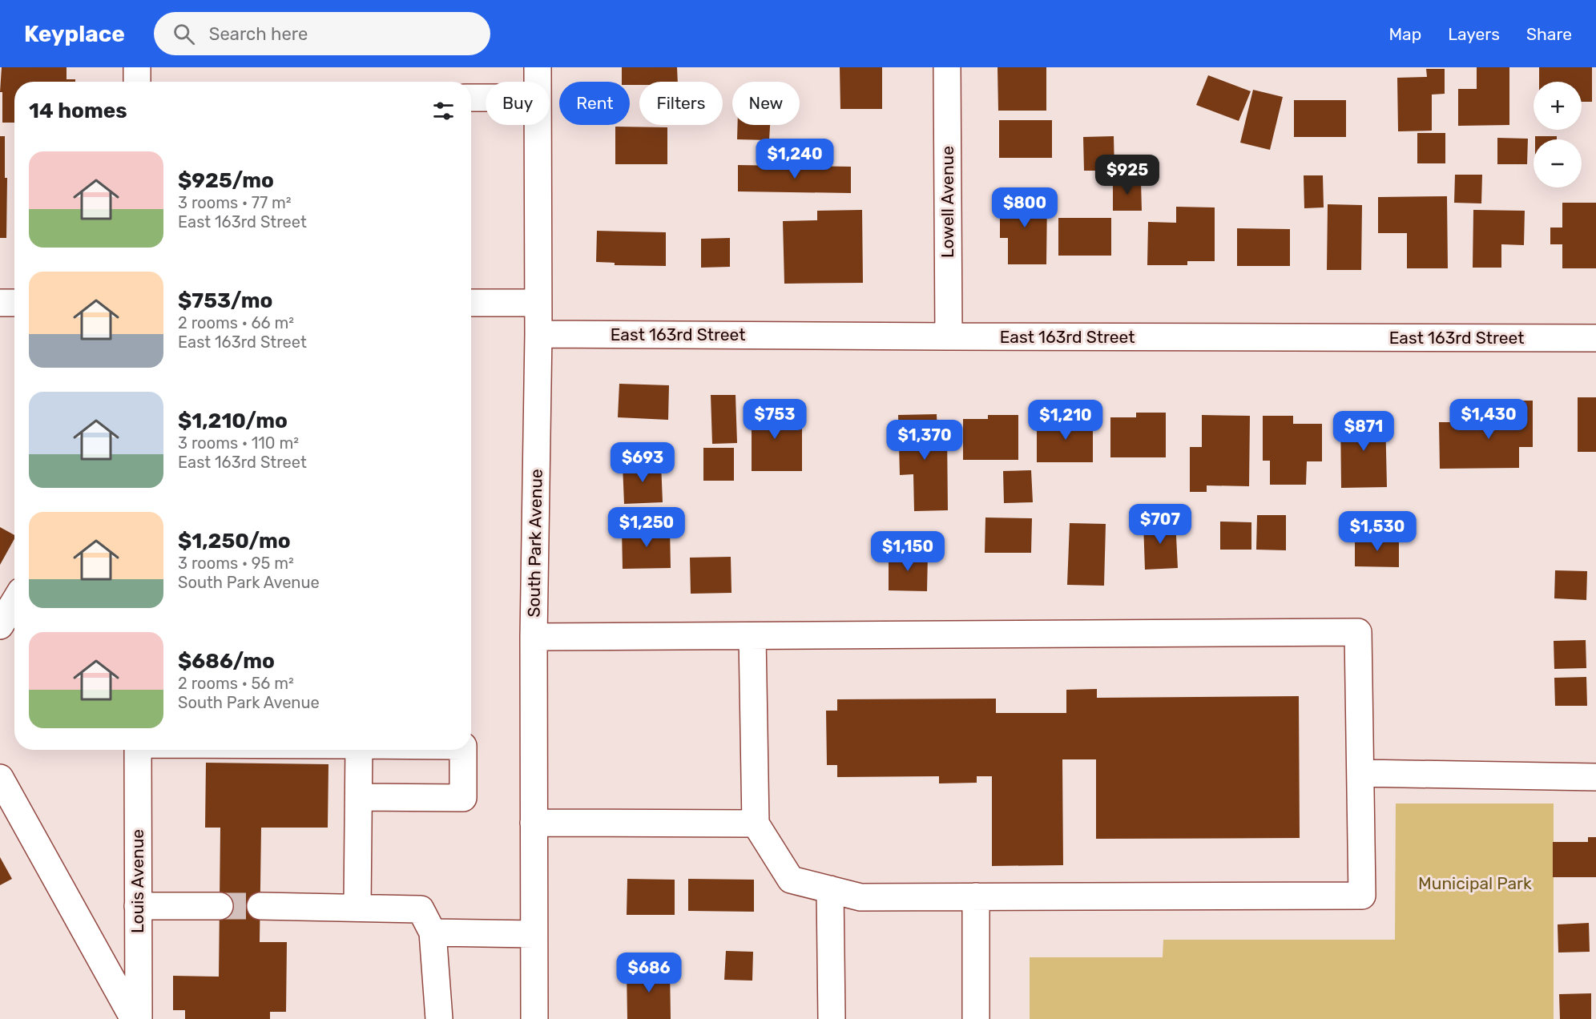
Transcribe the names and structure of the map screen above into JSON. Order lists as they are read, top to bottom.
{
  "streets": {
    "street": [
      "Lowell Avenue",
      "East 163rd Street",
      "South Park Avenue",
      "Louis Avenue"
    ]
  },
  "crossings": [
    ["Lowell Avenue", "East 163rd Street"],
    ["East 163rd Street", "South Park Avenue"]
  ],
  "parks": ["Municipal Park"],
  "page": {
    "header": "Keyplace",
    "search": "Search here",
    "nav": ["Map", "Layers", "Share"],
    "map_buttons": ["+", "−"],
    "chip": [
      "Buy",
      "Rent",
      "Filters",
      "New"
    ],
    "heading": "14 homes",
    "price": [
      "$1,240",
      "$925",
      "$800",
      "$753",
      "$1,430",
      "$1,210",
      "$871",
      "$1,370",
      "$693",
      "$707",
      "$1,250",
      "$1,530",
      "$1,150",
      "$686"
    ],
    "list": [
      {
        "name": "$925/mo",
        "note": "3 rooms · 77 m² · East 163rd Street"
      },
      {
        "name": "$753/mo",
        "note": "2 rooms · 66 m² · East 163rd Street"
      },
      {
        "name": "$1,210/mo",
        "note": "3 rooms · 110 m² · East 163rd Street"
      },
      {
        "name": "$1,250/mo",
        "note": "3 rooms · 95 m² · South Park Avenue"
      },
      {
        "name": "$686/mo",
        "note": "2 rooms · 56 m² · South Park Avenue"
      }
    ]
  }
}
